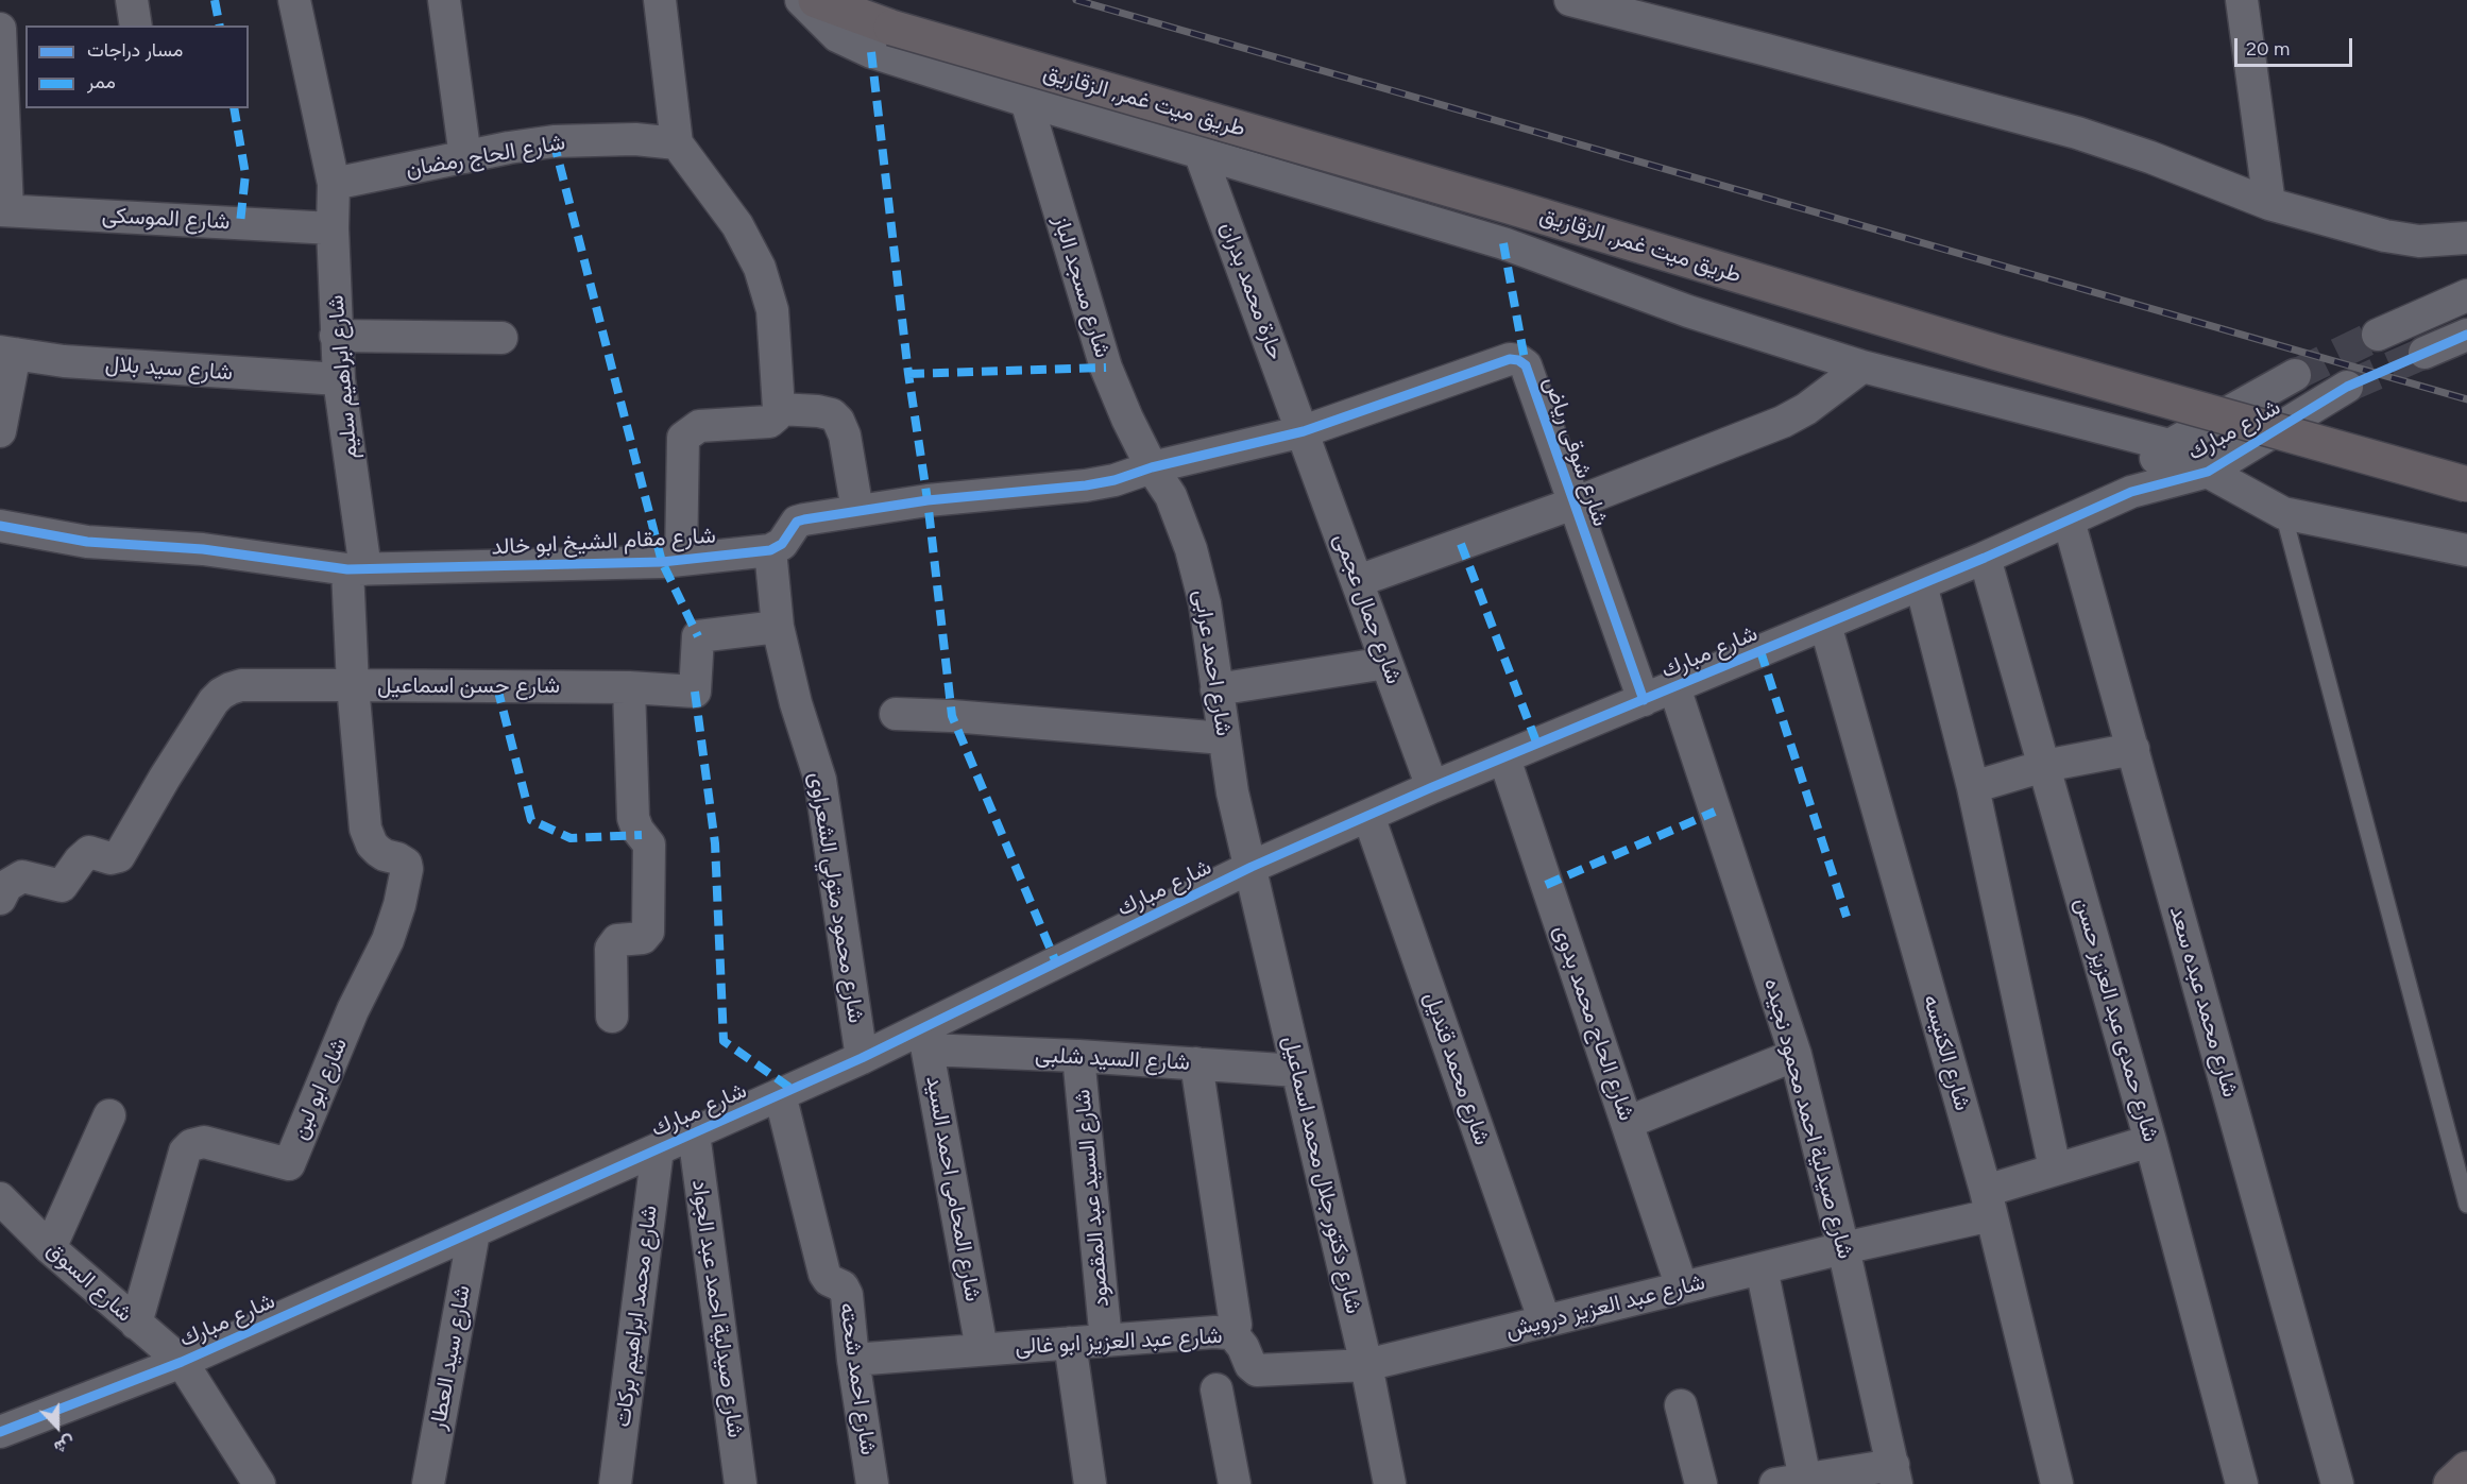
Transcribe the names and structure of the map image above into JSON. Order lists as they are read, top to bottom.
{
  "streets": {
    "highway": ["طريق ميت غمر, الزقازيق"],
    "street": [
      "شارع الحاج رمضان",
      "شارع الموسكى",
      "شارع مسجد الباز",
      "حارة محمد بدران",
      "شارع سيد بلال",
      "شارع ابراهيم سليم",
      "شارع مبارك",
      "شارع شوقى رياض",
      "شارع مقام الشيخ ابو خالد",
      "شارع جمال عجمى",
      "شارع احمد عرابى",
      "شارع حسن اسماعيل",
      "شارع محمود متولي الشعراوى",
      "شارع محمد عبده سعد",
      "شارع حمدى عبد العزيز حسن",
      "شارع الحاج محمد بدوى",
      "شارع الكنيسه",
      "شارع السيد شلبى",
      "شارع محمد قنديل",
      "شارع ابو لبن",
      "شارع صيدلية احمد محمود نجيده",
      "شارع دكتور جلال محمد اسماعيل",
      "شارع المحامى احمد السيد",
      "شارع السيد عبد المقصود",
      "شارع السوق",
      "شارع عبد العزيز درويش",
      "شارع صيدلية احمد عبد الجواد",
      "شارع محمد ابراهيم بركات",
      "شارع عبد العزيز ابو غالى",
      "شارع سيد العطار",
      "شارع احمد شحته"
    ]
  },
  "crossings": [
    ["شارع الحاج رمضان", "شارع ابراهيم سليم"],
    ["شارع الموسكى", "شارع ابراهيم سليم"],
    ["شارع مسجد الباز", "شارع احمد عرابى"],
    ["حارة محمد بدران", "شارع شوقى رياض"],
    ["حارة محمد بدران", "شارع جمال عجمى"],
    ["شارع سيد بلال", "شارع ابراهيم سليم"],
    ["شارع ابراهيم سليم", "شارع مقام الشيخ ابو خالد"],
    ["شارع ابراهيم سليم", "شارع حسن اسماعيل"],
    ["شارع ابراهيم سليم", "شارع ابو لبن"],
    ["شارع مبارك", "شارع شوقى رياض"],
    ["شارع مبارك", "شارع جمال عجمى"],
    ["شارع مبارك", "شارع احمد عرابى"],
    ["شارع مبارك", "شارع محمود متولي الشعراوى"],
    ["شارع مبارك", "شارع محمد عبده سعد"],
    ["شارع مبارك", "شارع حمدى عبد العزيز حسن"],
    ["شارع مبارك", "شارع الحاج محمد بدوى"],
    ["شارع مبارك", "شارع الكنيسه"],
    ["شارع مبارك", "شارع السيد شلبى"],
    ["شارع مبارك", "شارع محمد قنديل"],
    ["شارع مبارك", "شارع صيدلية احمد محمود نجيده"],
    ["شارع مبارك", "شارع دكتور جلال محمد اسماعيل"],
    ["شارع مبارك", "شارع المحامى احمد السيد"],
    ["شارع مبارك", "شارع السوق"],
    ["شارع مبارك", "شارع صيدلية احمد عبد الجواد"],
    ["شارع مبارك", "شارع محمد ابراهيم بركات"],
    ["شارع مبارك", "شارع سيد العطار"],
    ["شارع مبارك", "شارع احمد شحته"],
    ["شارع شوقى رياض", "شارع جمال عجمى"],
    ["شارع مقام الشيخ ابو خالد", "شارع محمود متولي الشعراوى"],
    ["شارع احمد عرابى", "شارع دكتور جلال محمد اسماعيل"],
    ["شارع حسن اسماعيل", "شارع محمود متولي الشعراوى"],
    ["شارع حسن اسماعيل", "شارع ابو لبن"],
    ["شارع حمدى عبد العزيز حسن", "شارع عبد العزيز درويش"],
    ["شارع الحاج محمد بدوى", "شارع عبد العزيز درويش"],
    ["شارع الكنيسه", "شارع عبد العزيز درويش"],
    ["شارع السيد شلبى", "شارع دكتور جلال محمد اسماعيل"],
    ["شارع السيد شلبى", "شارع المحامى احمد السيد"],
    ["شارع السيد شلبى", "شارع السيد عبد المقصود"],
    ["شارع محمد قنديل", "شارع عبد العزيز درويش"],
    ["شارع ابو لبن", "شارع السوق"],
    ["شارع صيدلية احمد محمود نجيده", "شارع عبد العزيز درويش"],
    ["شارع دكتور جلال محمد اسماعيل", "شارع عبد العزيز درويش"],
    ["شارع دكتور جلال محمد اسماعيل", "شارع عبد العزيز ابو غالى"],
    ["شارع المحامى احمد السيد", "شارع عبد العزيز ابو غالى"],
    ["شارع السيد عبد المقصود", "شارع عبد العزيز ابو غالى"],
    ["شارع عبد العزيز درويش", "شارع عبد العزيز ابو غالى"],
    ["شارع عبد العزيز ابو غالى", "شارع احمد شحته"]
  ],
  "legend": ["مسار دراجات", "ممر"],
  "scale_bar": "20 m",
  "north": "bottom"
}
